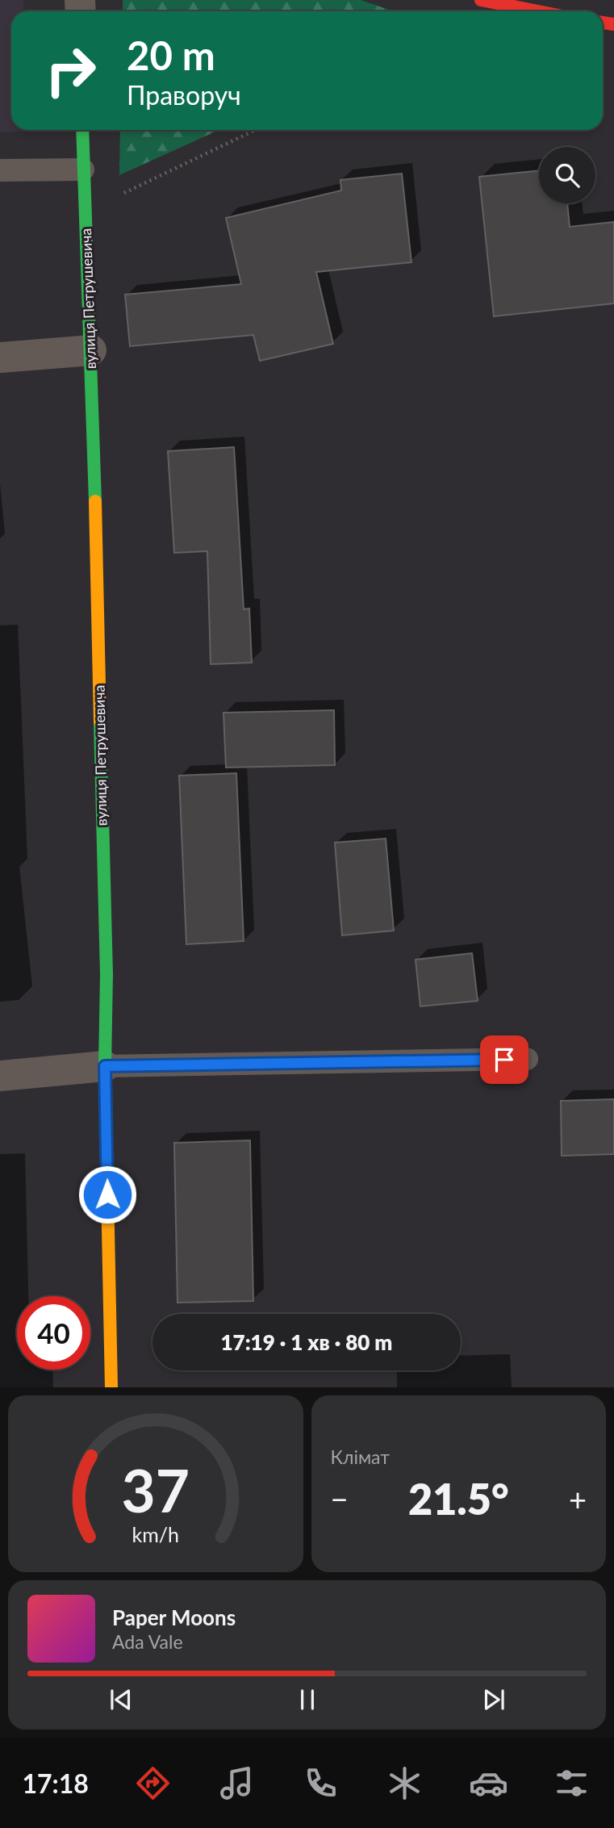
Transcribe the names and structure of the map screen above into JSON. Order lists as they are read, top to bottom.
{
  "streets": {
    "street": ["вулиця Петрушевича"]
  },
  "page": {
    "turn": ["20 m", "Праворуч"],
    "limit": "40",
    "trip": "17:19 · 1 хв · 80 m",
    "tile": "Клімат",
    "heat": ["−", "21.5°", "+"],
    "song": ["Paper Moons", "Ada Vale"],
    "tabs": "17:18",
    "gauge": ["37", "km/h"]
  }
}
